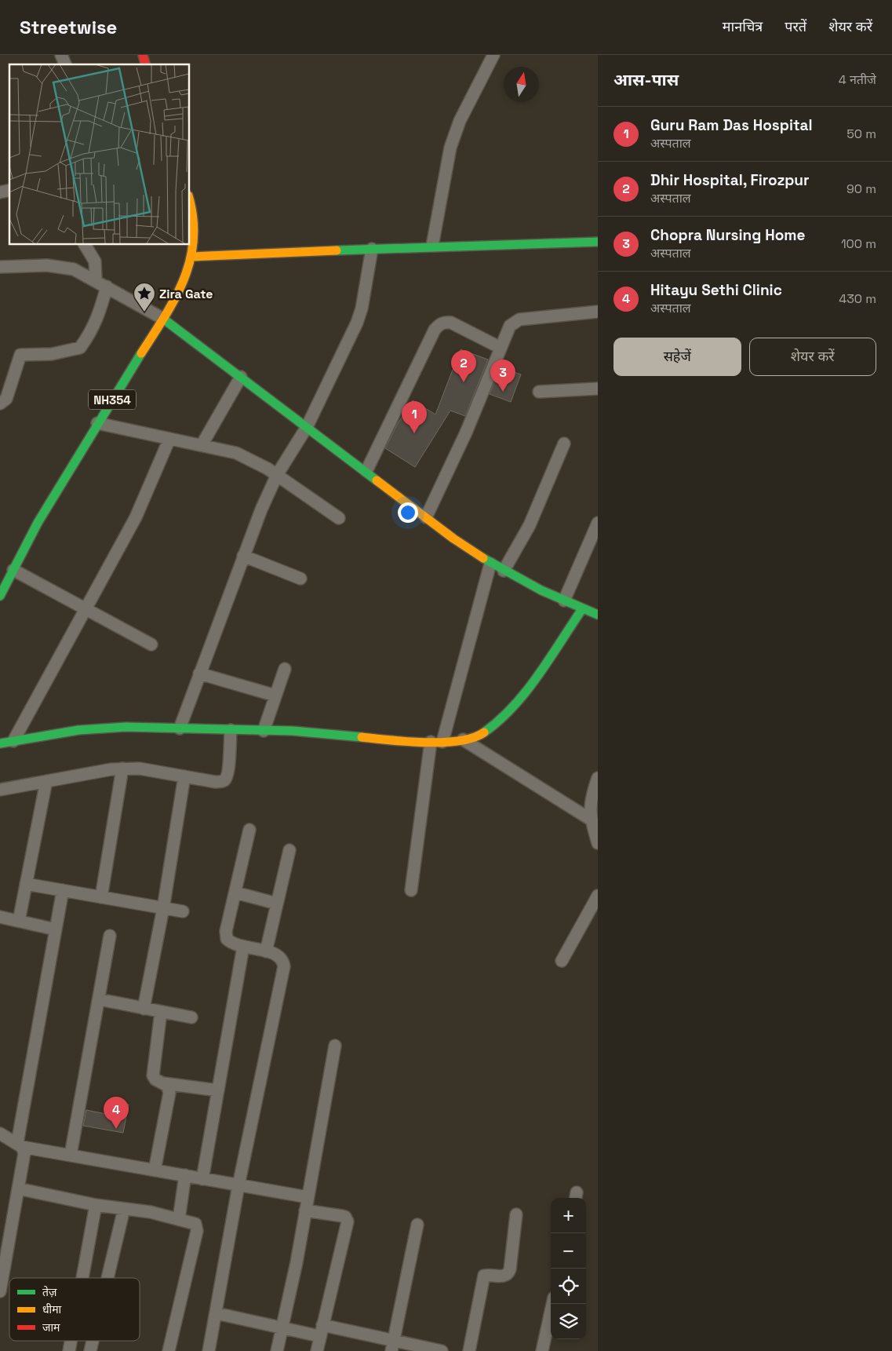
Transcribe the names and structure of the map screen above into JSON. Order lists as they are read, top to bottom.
{
  "streets": {
    "main road": ["NH354"]
  },
  "places": {
    "place": ["Zira Gate"]
  },
  "legend": ["तेज़", "धीमा", "जाम"],
  "north": "top",
  "page": {
    "header": "Streetwise",
    "nav": ["मानचित्र", "परतें", "शेयर करें"],
    "heading": ["आस-पास", "4 नतीजे"],
    "list": [
      {
        "mark": "1",
        "name": "Guru Ram Das Hospital",
        "note": "अस्पताल",
        "value": "50 m"
      },
      {
        "mark": "2",
        "name": "Dhir Hospital, Firozpur",
        "note": "अस्पताल",
        "value": "90 m"
      },
      {
        "mark": "3",
        "name": "Chopra Nursing Home",
        "note": "अस्पताल",
        "value": "100 m"
      },
      {
        "mark": "4",
        "name": "Hitayu Sethi Clinic",
        "note": "अस्पताल",
        "value": "430 m"
      }
    ],
    "buttons": ["सहेजें", "शेयर करें"],
    "pins": [
      "2",
      "3",
      "1",
      "4"
    ],
    "map_buttons": ["+", "−"]
  }
}
